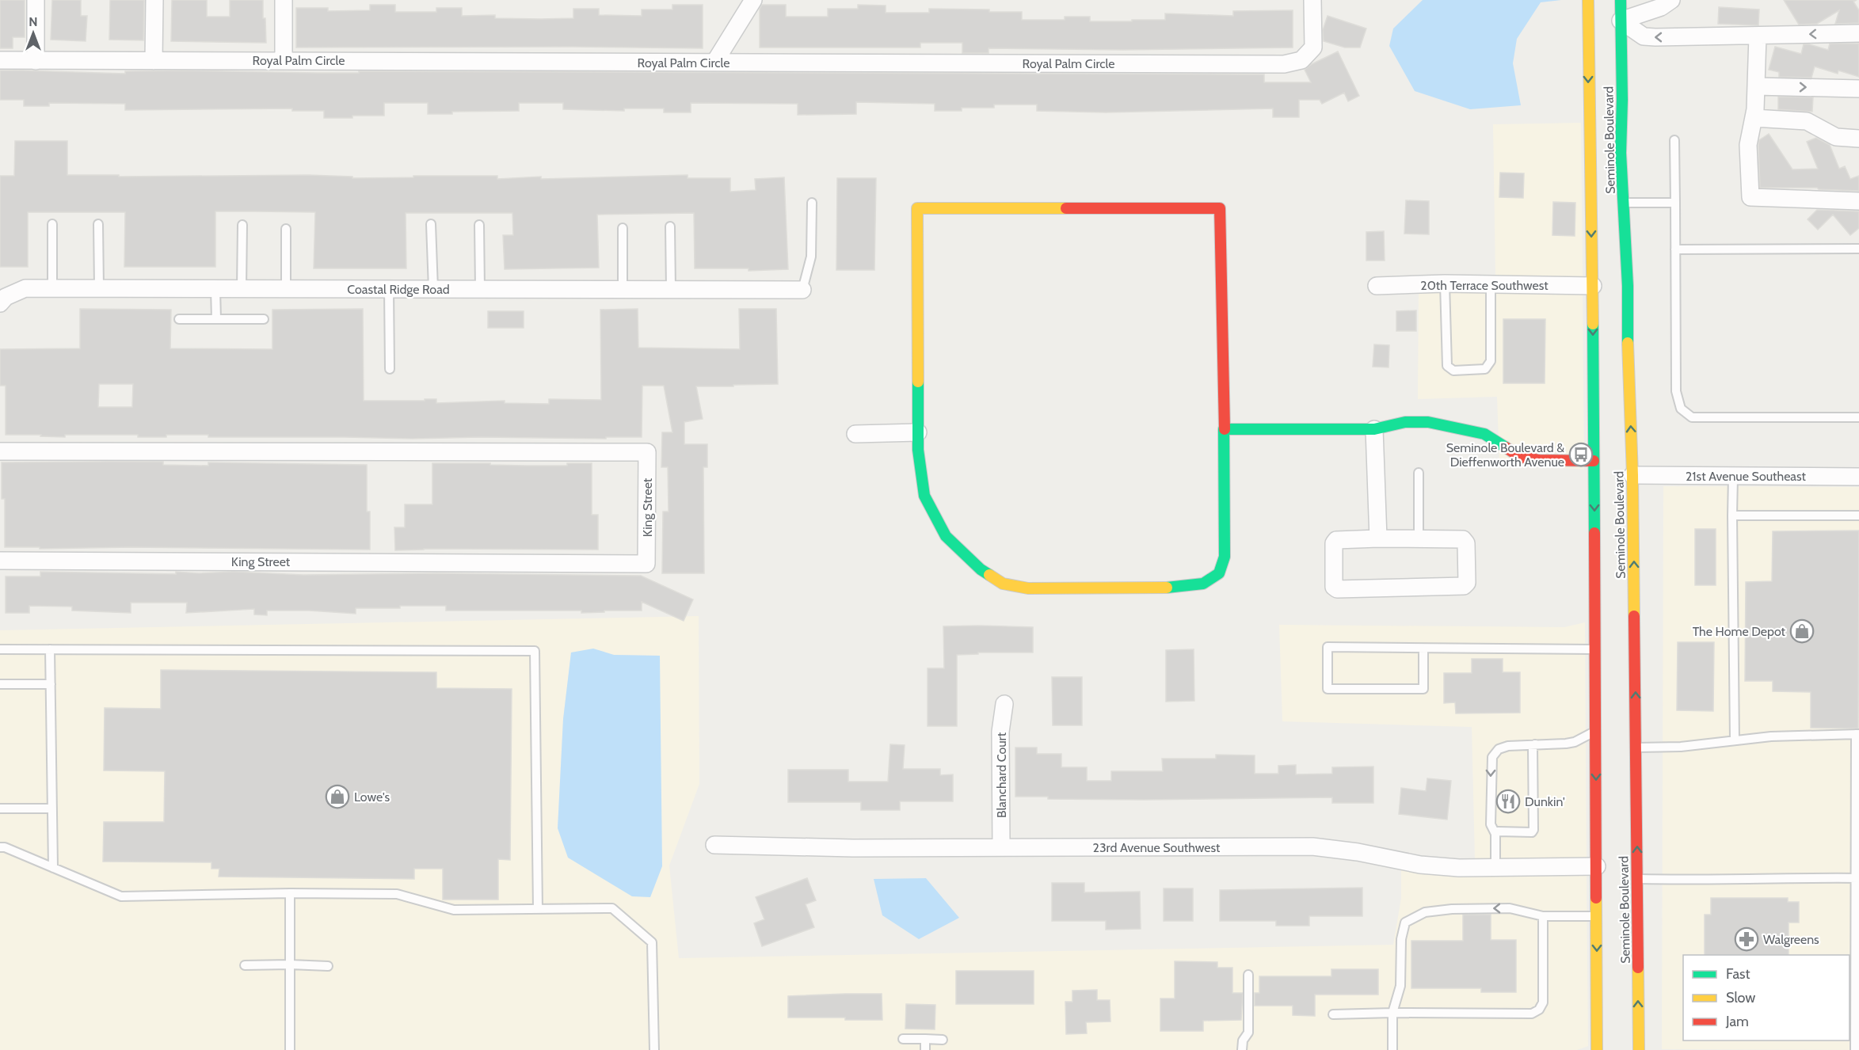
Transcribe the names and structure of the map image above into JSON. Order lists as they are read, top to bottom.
{
  "streets": {
    "main road": ["Seminole Boulevard"],
    "street": [
      "Royal Palm Circle",
      "20th Terrace Southwest",
      "Coastal Ridge Road",
      "21st Avenue Southeast",
      "King Street",
      "Blanchard Court",
      "23rd Avenue Southwest"
    ]
  },
  "crossings": [
    ["Seminole Boulevard", "20th Terrace Southwest"],
    ["Seminole Boulevard", "21st Avenue Southeast"],
    ["Seminole Boulevard", "23rd Avenue Southwest"],
    ["Blanchard Court", "23rd Avenue Southwest"]
  ],
  "places": {
    "bus stop": ["Seminole Boulevard & Dieffenworth Avenue"],
    "shop": ["The Home Depot", "Lowe's"],
    "restaurant": ["Dunkin'"],
    "pharmacy": ["Walgreens"]
  },
  "legend": ["Fast", "Slow", "Jam"],
  "north": "top"
}
